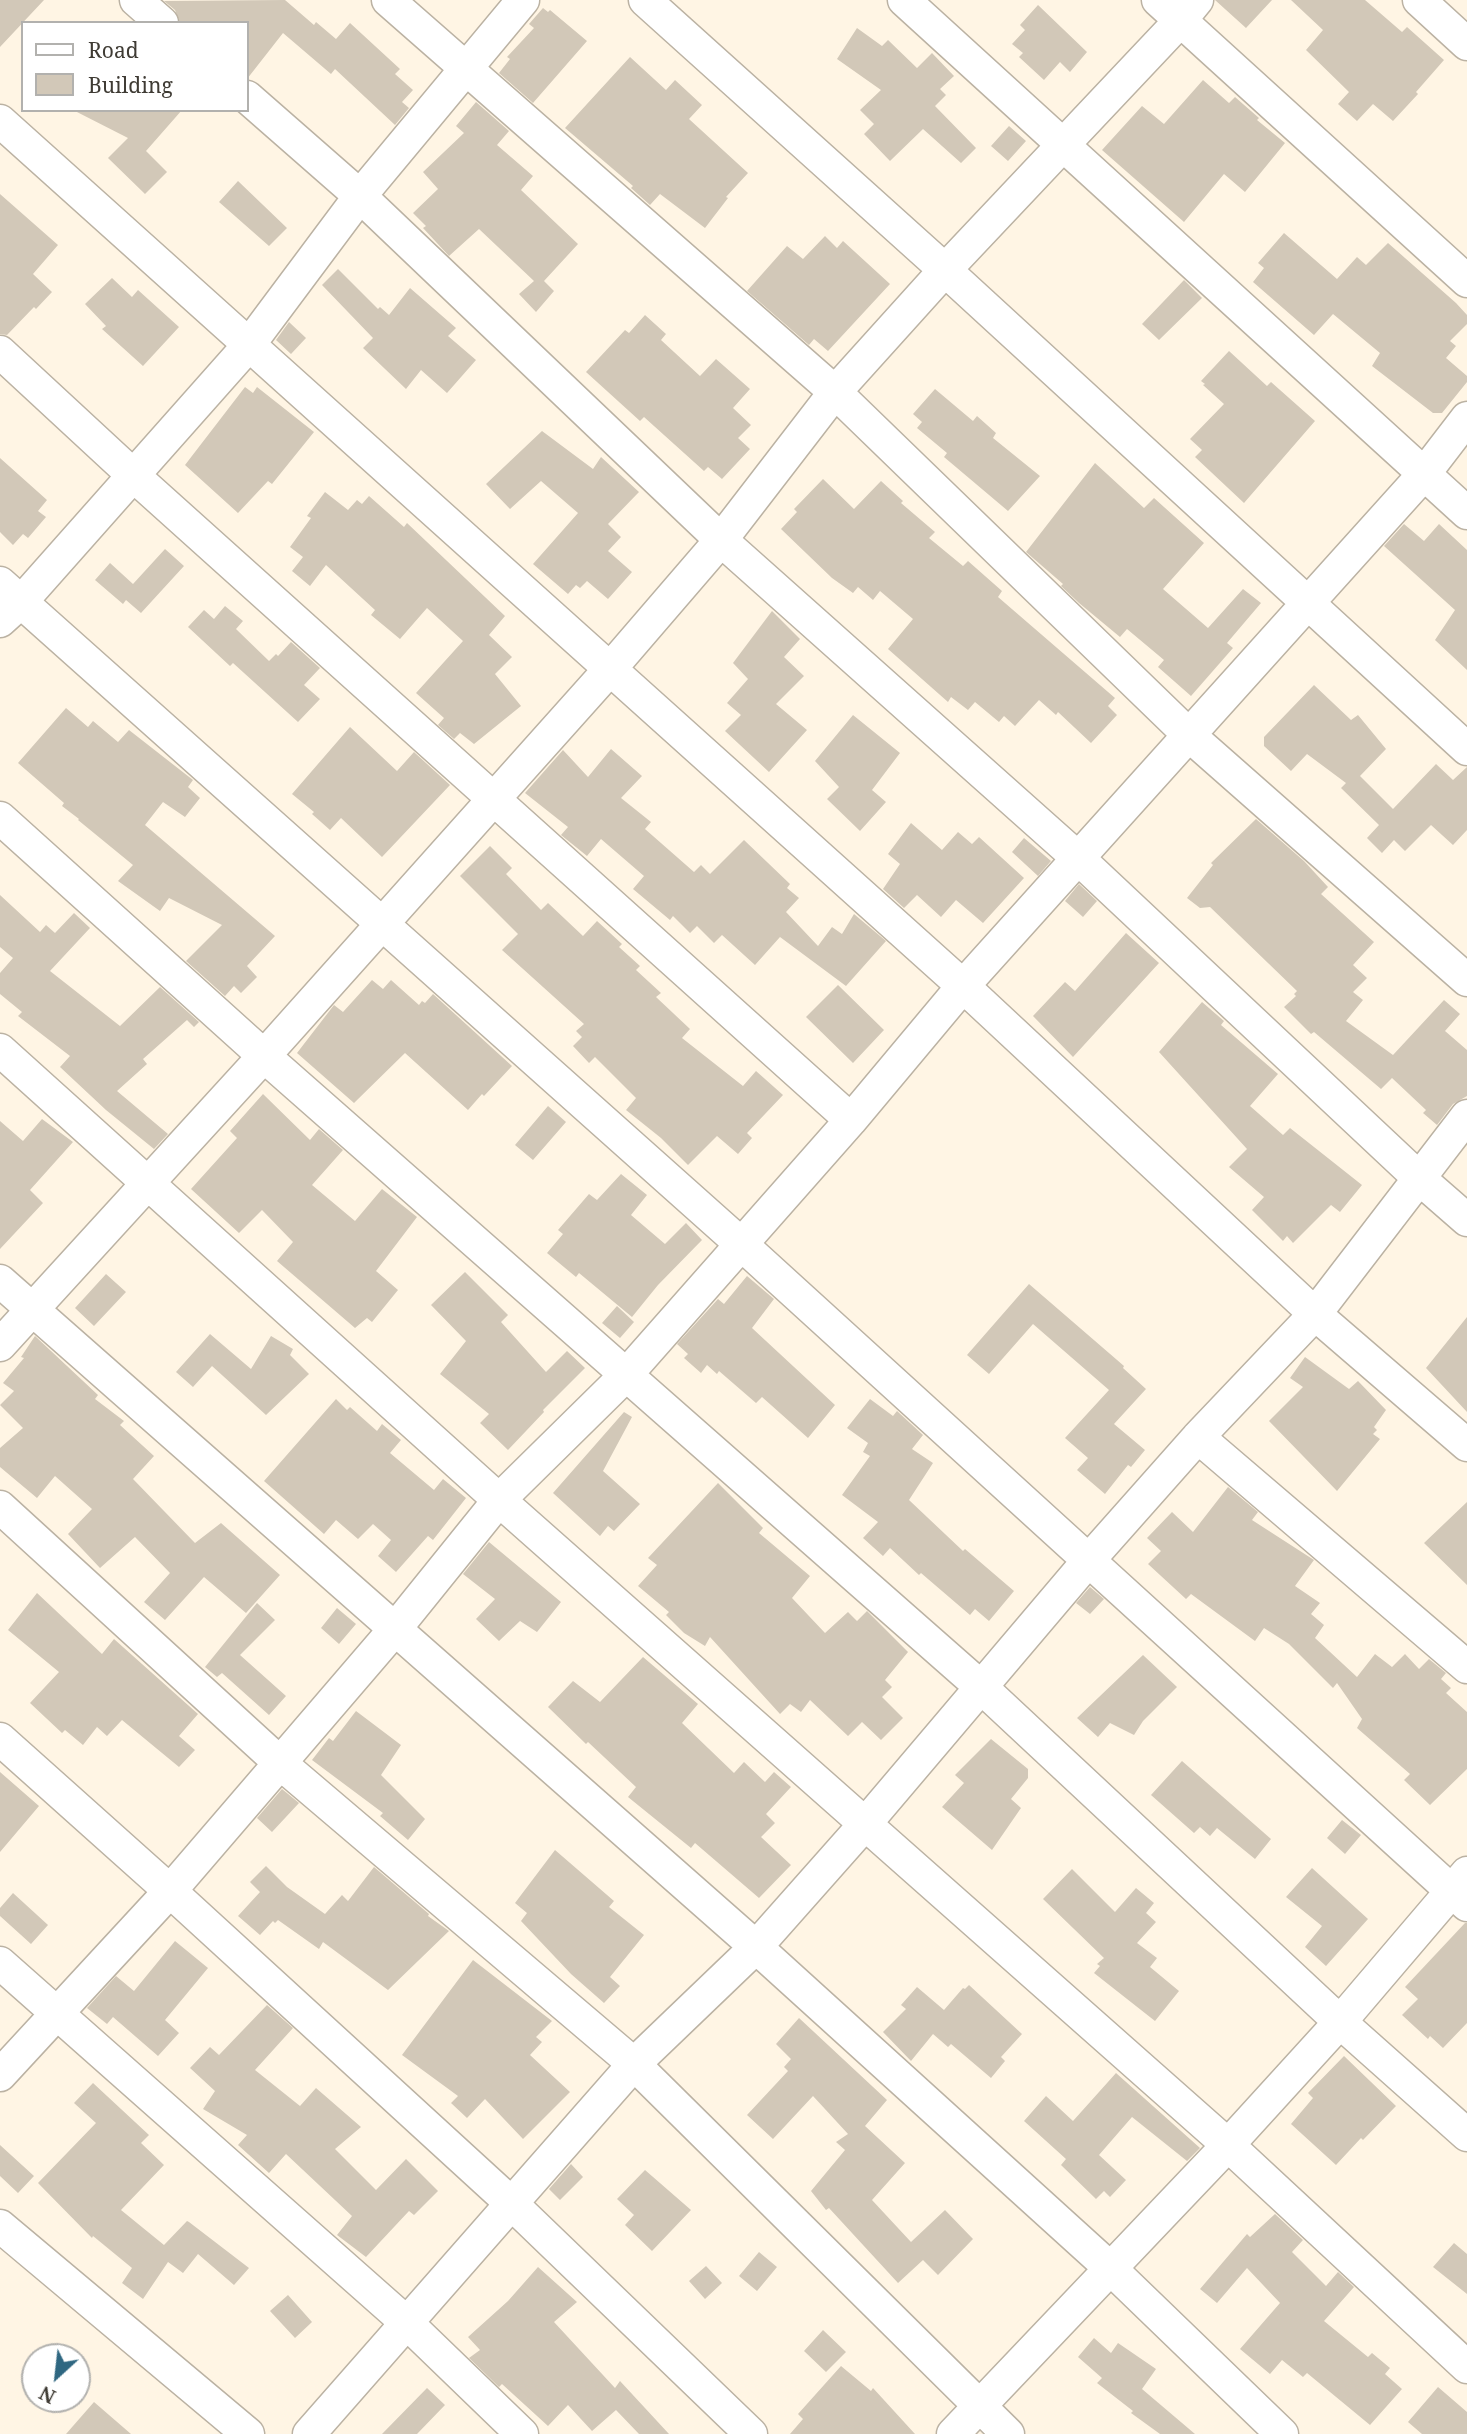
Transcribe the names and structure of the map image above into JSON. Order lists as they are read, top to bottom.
{
  "legend": ["Road", "Building"],
  "north": "bottom left"
}
